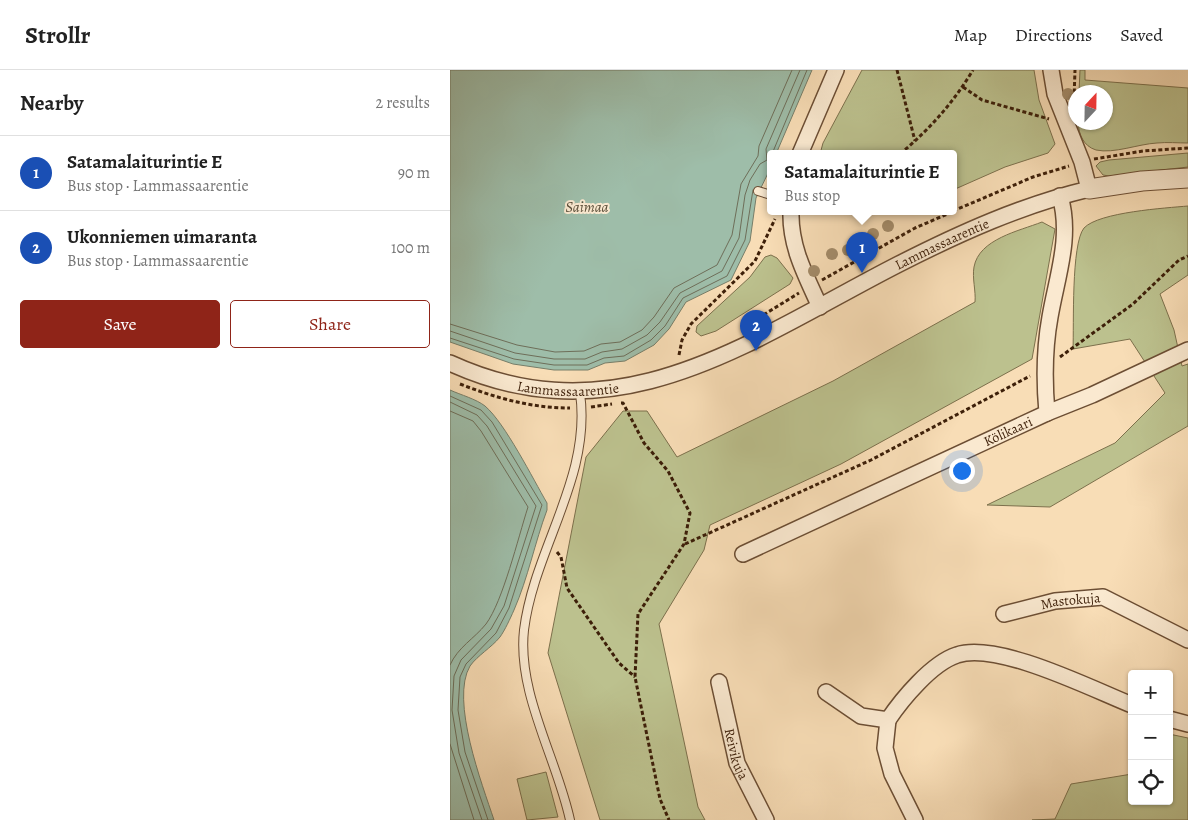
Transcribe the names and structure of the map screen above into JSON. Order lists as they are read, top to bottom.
{
  "streets": {
    "street": [
      "Lammassaarentie",
      "Kölikaari",
      "Mastokuja",
      "Reivikuja"
    ]
  },
  "crossings": [
    ["Lammassaarentie", "Kölikaari"]
  ],
  "water": ["Saimaa"],
  "north": "top",
  "page": {
    "header": "Strollr",
    "nav": ["Map", "Directions", "Saved"],
    "heading": ["Nearby", "2 results"],
    "list": [
      {
        "mark": "1",
        "name": "Satamalaiturintie E",
        "note": "Bus stop · Lammassaarentie",
        "value": "90 m"
      },
      {
        "mark": "2",
        "name": "Ukonniemen uimaranta",
        "note": "Bus stop · Lammassaarentie",
        "value": "100 m"
      }
    ],
    "popup": ["Satamalaiturintie E", "Bus stop"],
    "pins": ["1", "2"],
    "buttons": ["Save", "Share"],
    "map_buttons": ["+", "−"]
  }
}
